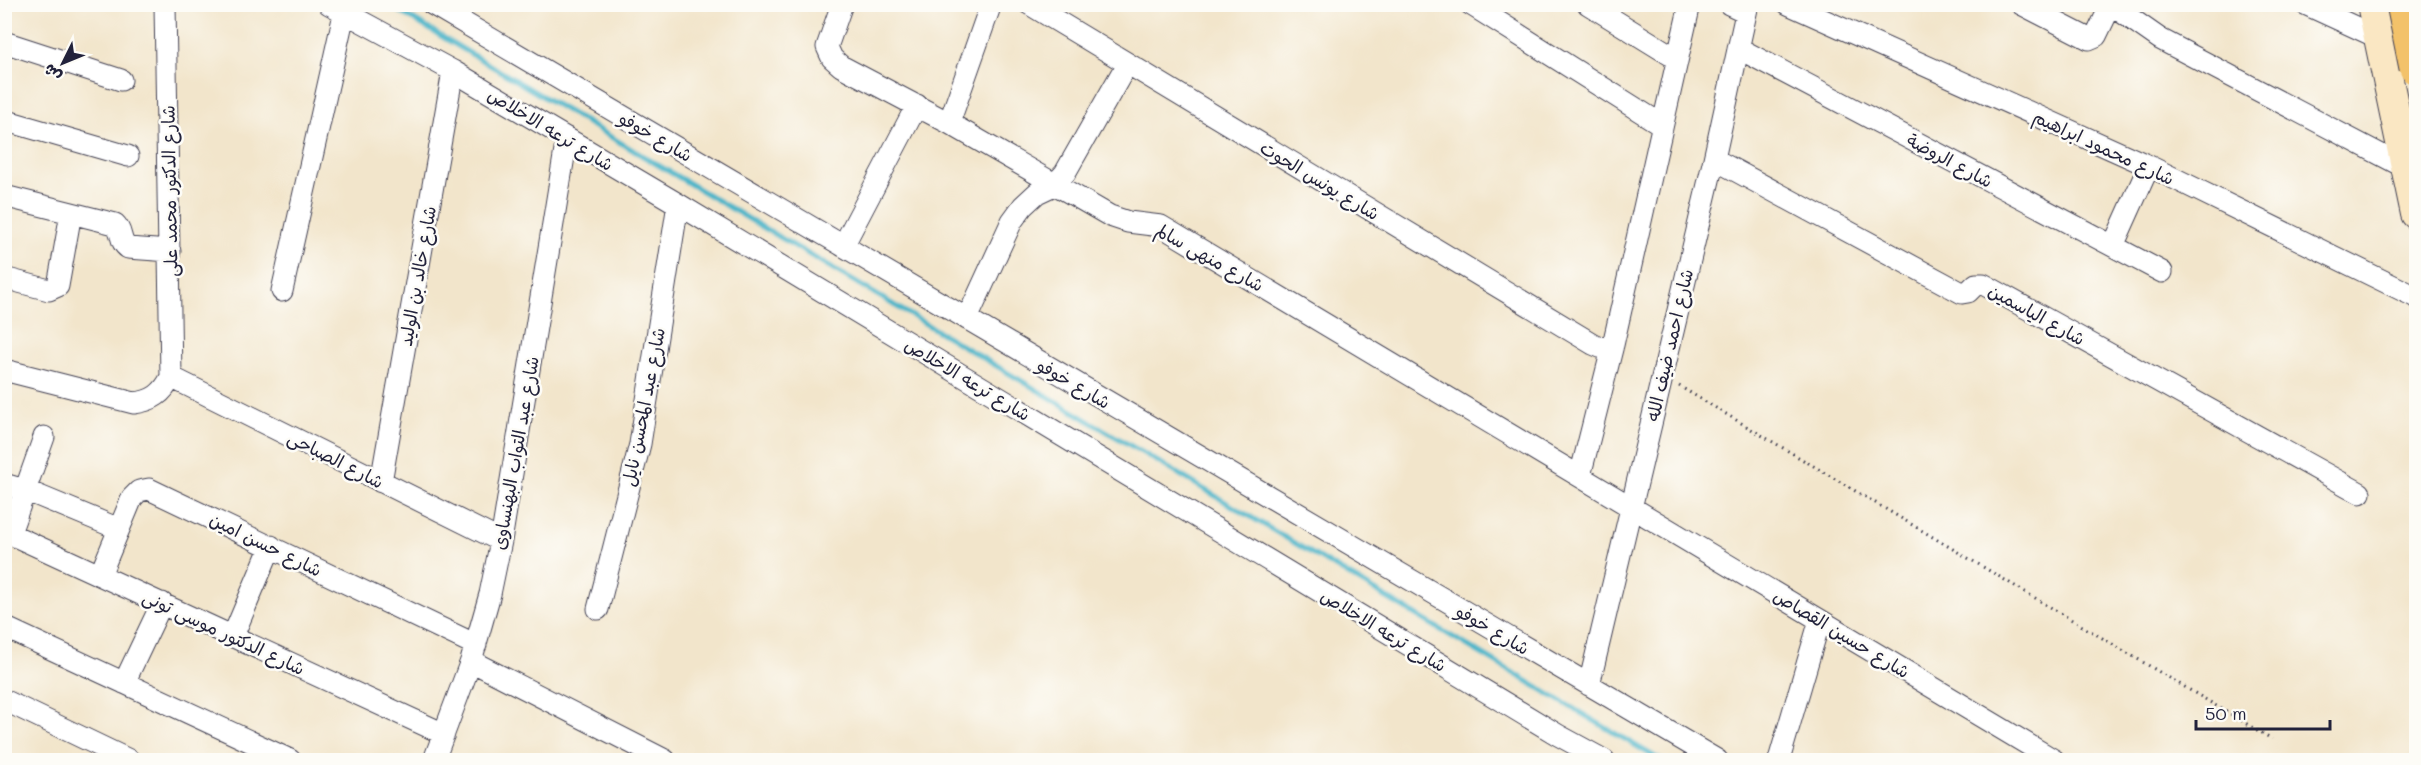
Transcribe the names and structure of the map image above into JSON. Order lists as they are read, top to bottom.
{
  "streets": {
    "street": [
      "شارع ترعه الاخلاص",
      "شارع خوفو",
      "شارع محمود ابراهيم",
      "شارع الروضة",
      "شارع يونس الحوت",
      "شارع الدكتور محمد على",
      "شارع منهى سالم",
      "شارع خالد بن الوليد",
      "شارع الياسمين",
      "شارع احمد ضيف الله",
      "شارع عبد المحسن نايل",
      "شارع عبد التواب البهنساوى",
      "شارع الصباحى",
      "شارع حسن امين",
      "شارع الدكتور موسى تونى",
      "شارع حسين القصاص"
    ]
  },
  "crossings": [
    ["شارع ترعه الاخلاص", "شارع خالد بن الوليد"],
    ["شارع ترعه الاخلاص", "شارع عبد المحسن نايل"],
    ["شارع ترعه الاخلاص", "شارع عبد التواب البهنساوى"],
    ["شارع خوفو", "شارع احمد ضيف الله"],
    ["شارع الروضة", "شارع احمد ضيف الله"],
    ["شارع الدكتور محمد على", "شارع الصباحى"],
    ["شارع منهى سالم", "شارع احمد ضيف الله"],
    ["شارع منهى سالم", "شارع حسين القصاص"],
    ["شارع خالد بن الوليد", "شارع الصباحى"],
    ["شارع الياسمين", "شارع احمد ضيف الله"],
    ["شارع احمد ضيف الله", "شارع حسين القصاص"],
    ["شارع عبد التواب البهنساوى", "شارع الصباحى"],
    ["شارع عبد التواب البهنساوى", "شارع حسن امين"],
    ["شارع عبد التواب البهنساوى", "شارع الدكتور موسى تونى"],
    ["شارع حسن امين", "شارع الدكتور موسى تونى"]
  ],
  "scale_bar": "50 m",
  "north": "bottom left"
}
